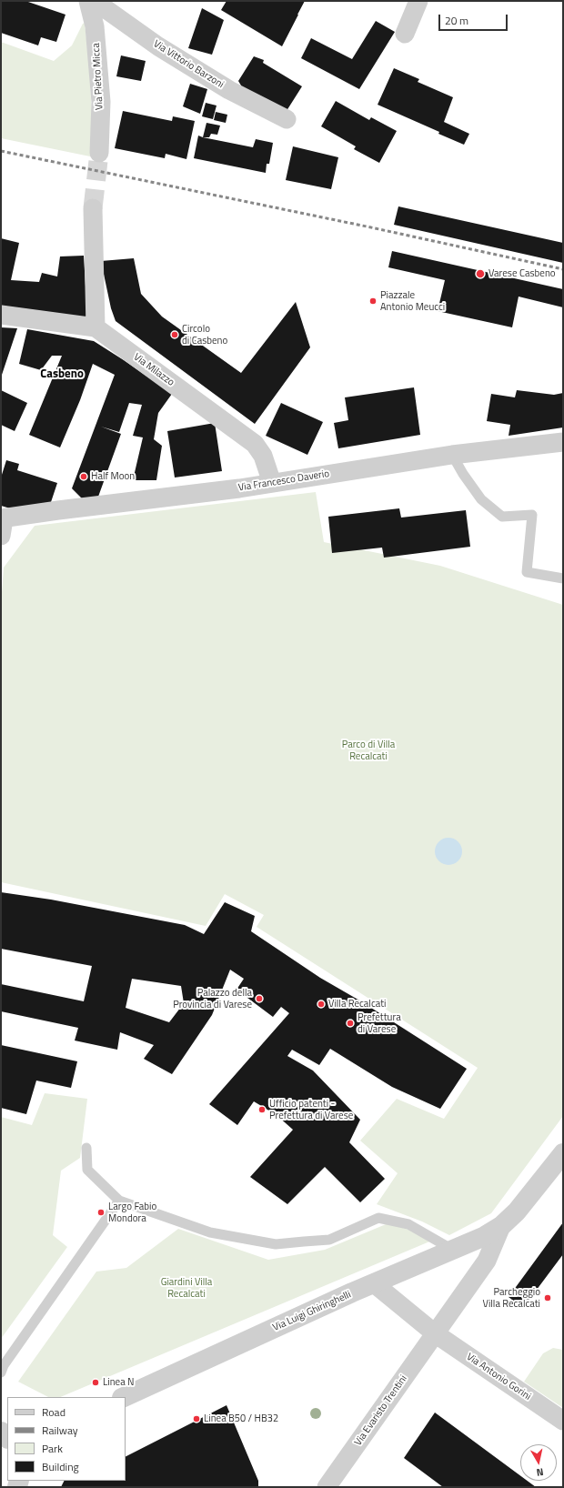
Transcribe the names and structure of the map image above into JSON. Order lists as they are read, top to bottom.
{
  "streets": {
    "street": [
      "Via Vittorio Barzoni",
      "Via Pietro Micca",
      "Via Milazzo",
      "Via Francesco Daverio",
      "Via Luigi Ghiringhelli",
      "Via Antonio Gorini",
      "Via Evaristo Trentini"
    ]
  },
  "crossings": [
    ["Via Vittorio Barzoni", "Via Pietro Micca"],
    ["Via Milazzo", "Via Francesco Daverio"],
    ["Via Luigi Ghiringhelli", "Via Antonio Gorini"],
    ["Via Luigi Ghiringhelli", "Via Evaristo Trentini"],
    ["Via Antonio Gorini", "Via Evaristo Trentini"]
  ],
  "districts": ["Casbeno"],
  "parks": ["Parco di Villa Recalcati", "Giardini Villa Recalcati"],
  "places": [
    "Varese Casbeno",
    "Piazzale Antonio Meucci",
    "Circolo di Casbeno",
    "Half Moon",
    "Palazzo della Provincia di Varese",
    "Villa Recalcati",
    "Prefettura di Varese",
    "Ufficio patenti - Prefettura di Varese",
    "Largo Fabio Mondora",
    "Parcheggio Villa Recalcati",
    "Linea N",
    "Linea B50 / HB32"
  ],
  "legend": [
    "Road",
    "Railway",
    "Park",
    "Building"
  ],
  "scale_bar": "20 m",
  "north": "bottom"
}
